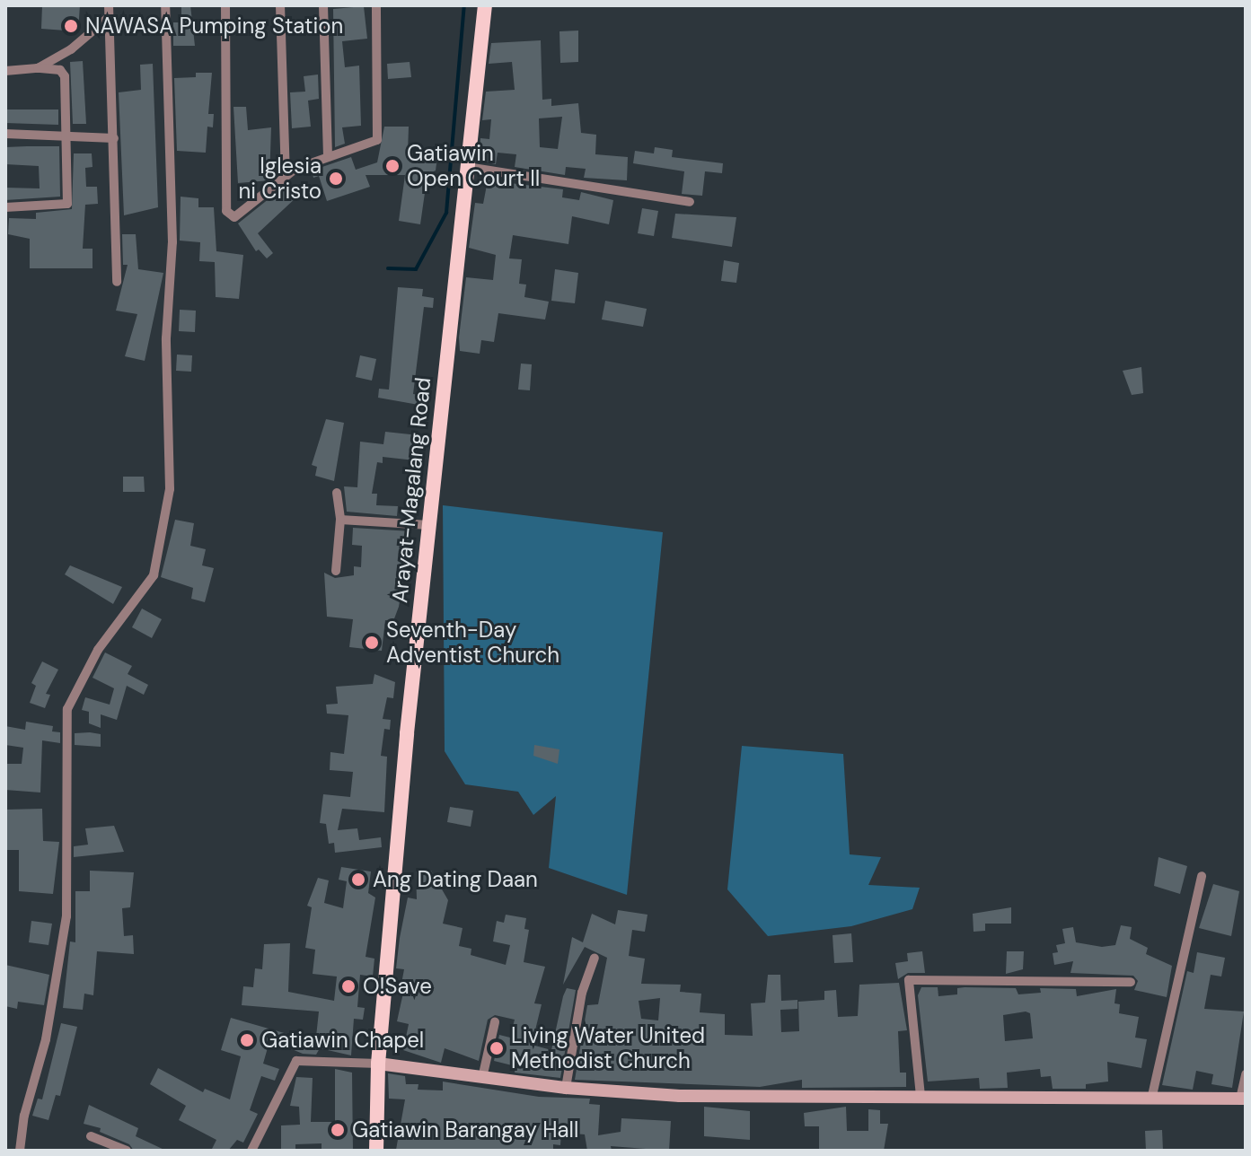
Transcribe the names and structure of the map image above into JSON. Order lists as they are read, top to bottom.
{
  "streets": {
    "main road": ["Arayat-Magalang Road"]
  },
  "places": [
    "NAWASA Pumping Station",
    "Gatiawin Open Court II",
    "Iglesia ni Cristo",
    "Seventh-Day Adventist Church",
    "Ang Dating Daan",
    "O!Save",
    "Gatiawin Chapel",
    "Living Water United Methodist Church",
    "Gatiawin Barangay Hall"
  ]
}
